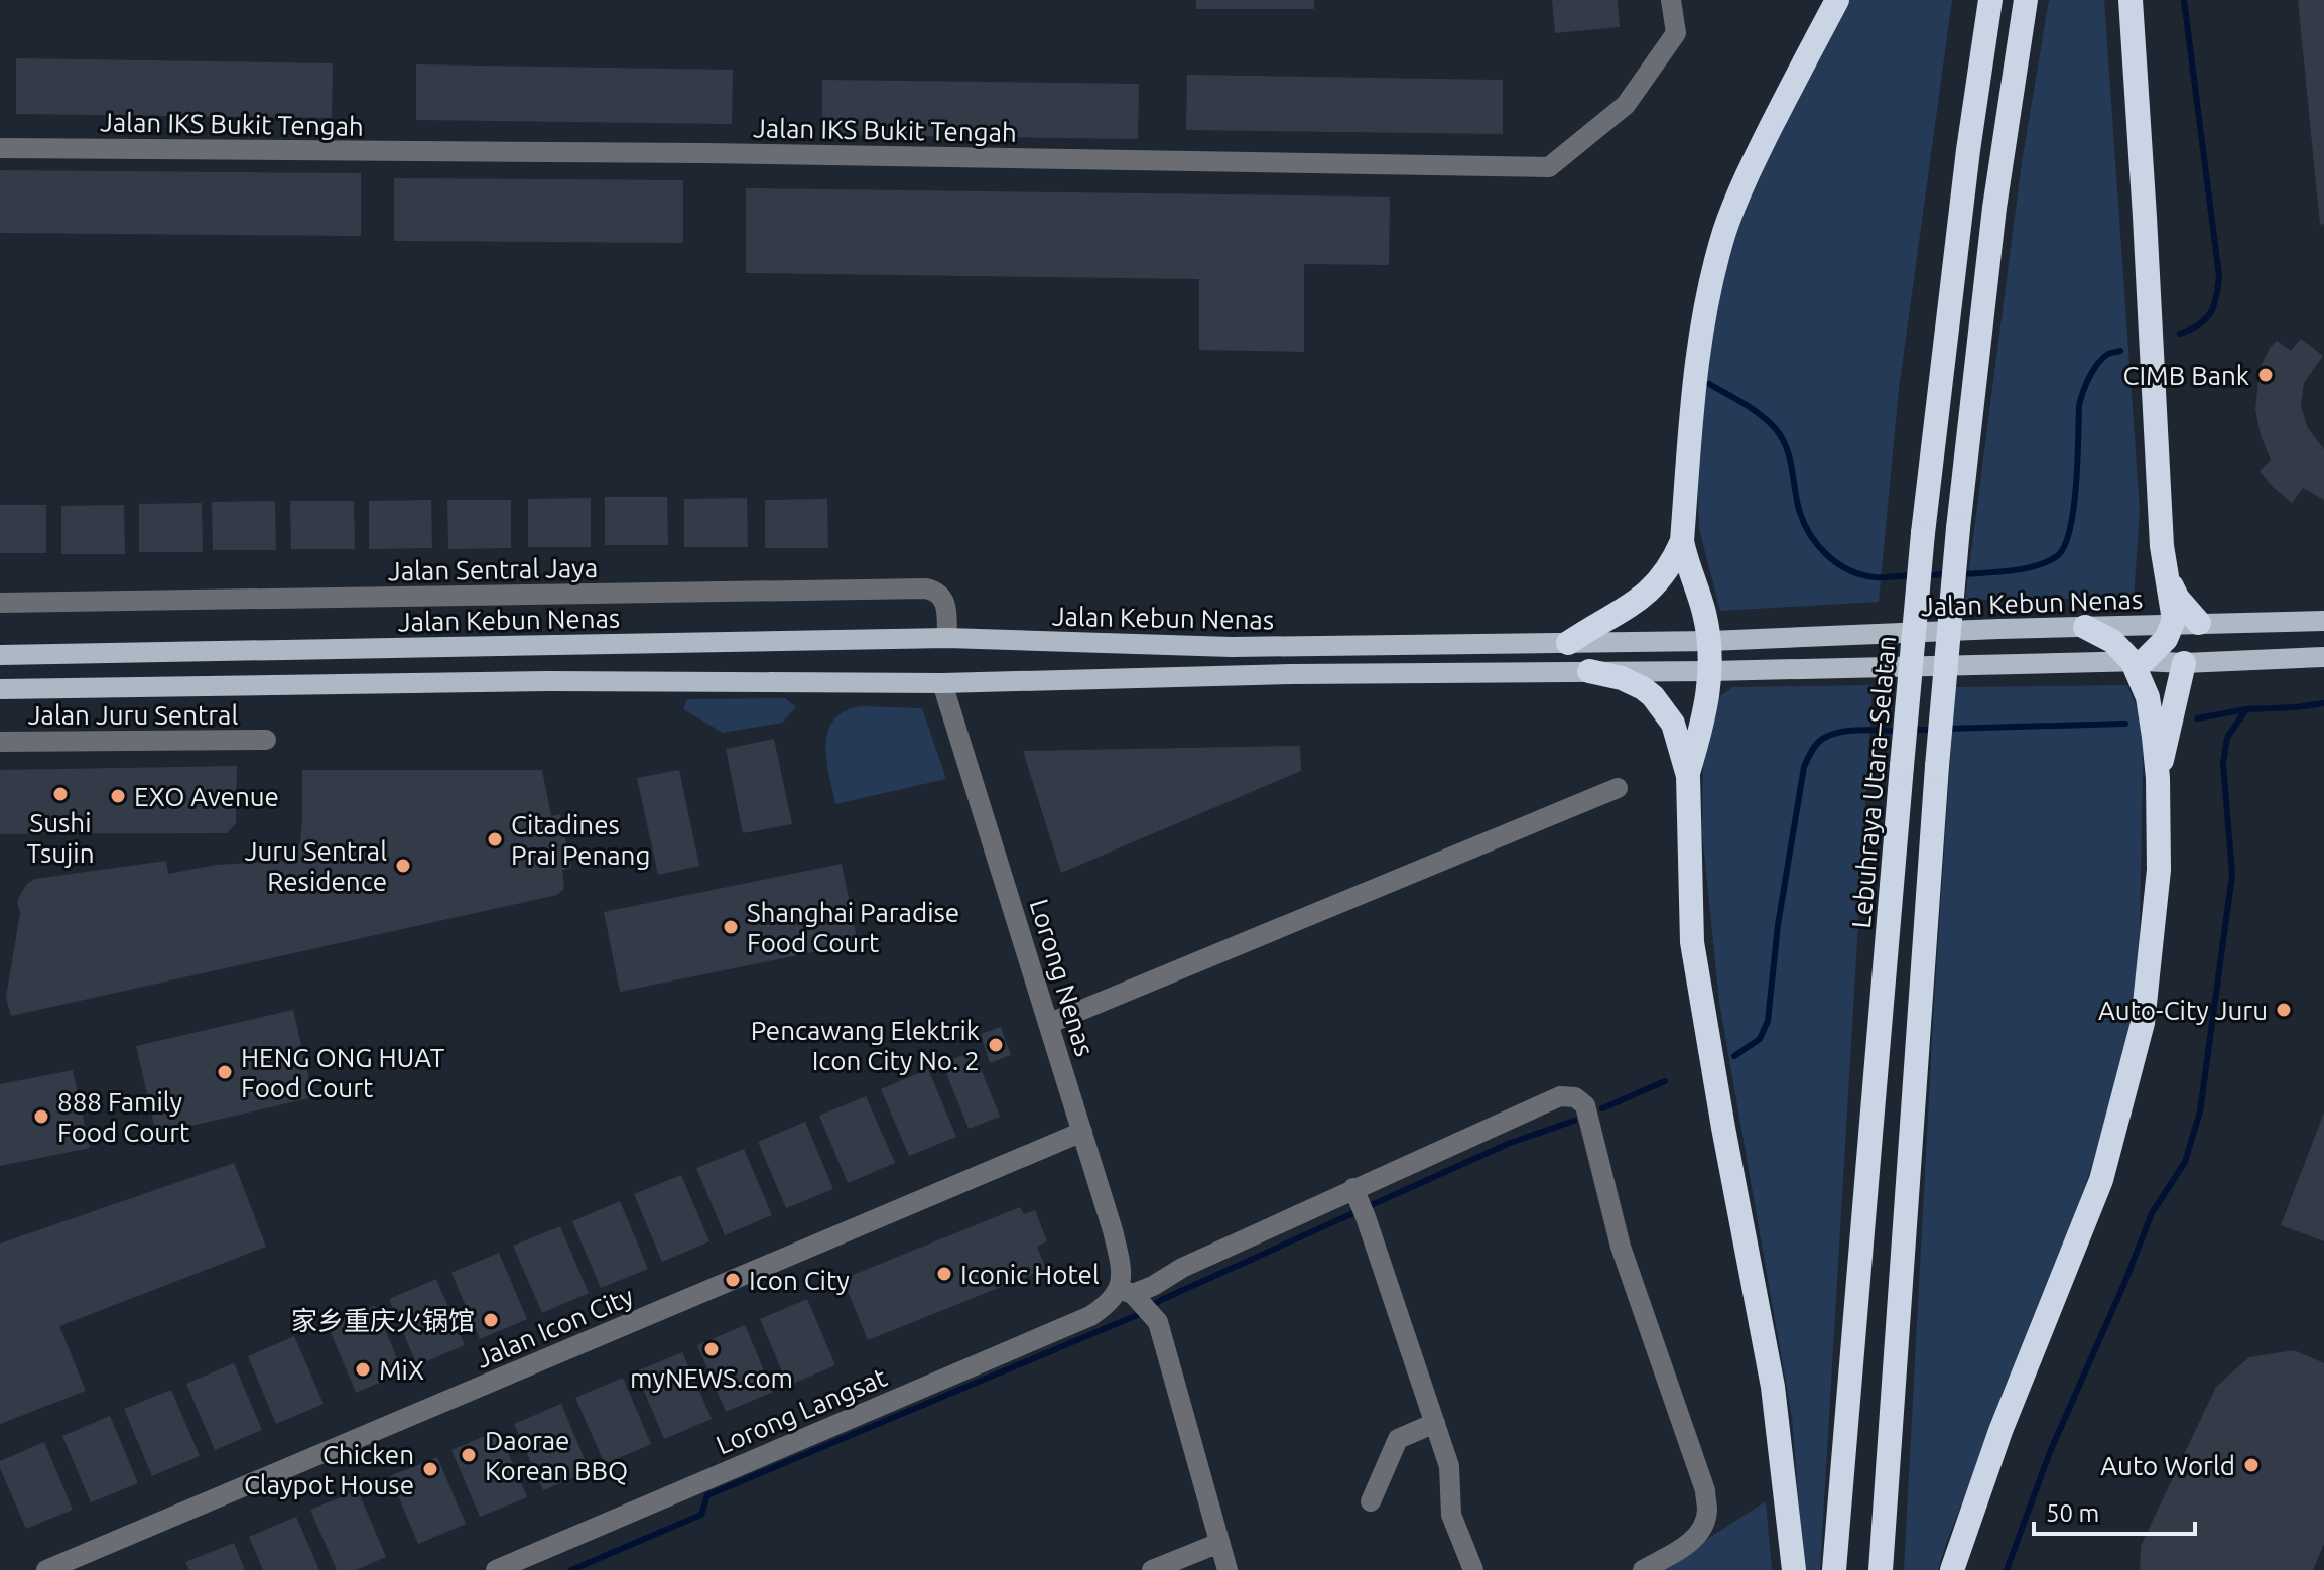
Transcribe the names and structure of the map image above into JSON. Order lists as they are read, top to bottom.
{
  "streets": {
    "highway": ["Lebuhraya Utara–Selatan"],
    "main road": ["Jalan Kebun Nenas"],
    "street": [
      "Jalan IKS Bukit Tengah",
      "Jalan Sentral Jaya",
      "Jalan Juru Sentral",
      "Lorong Nenas",
      "Jalan Icon City",
      "Lorong Langsat"
    ]
  },
  "crossings": [
    ["Jalan Sentral Jaya", "Jalan Kebun Nenas"],
    ["Jalan Kebun Nenas", "Lorong Nenas"],
    ["Lorong Nenas", "Jalan Icon City"],
    ["Lorong Nenas", "Lorong Langsat"]
  ],
  "places": [
    "CIMB Bank",
    "Sushi Tsujin",
    "EXO Avenue",
    "Citadines Prai Penang",
    "Juru Sentral Residence",
    "Shanghai Paradise Food Court",
    "Auto-City Juru",
    "Pencawang Elektrik Icon City No. 2",
    "HENG ONG HUAT Food Court",
    "888 Family Food Court",
    "Iconic Hotel",
    "Icon City",
    "家乡重庆火锅馆",
    "myNEWS.com",
    "MiX",
    "Daorae Korean BBQ",
    "Auto World",
    "Chicken Claypot House"
  ],
  "scale_bar": "50 m"
}
